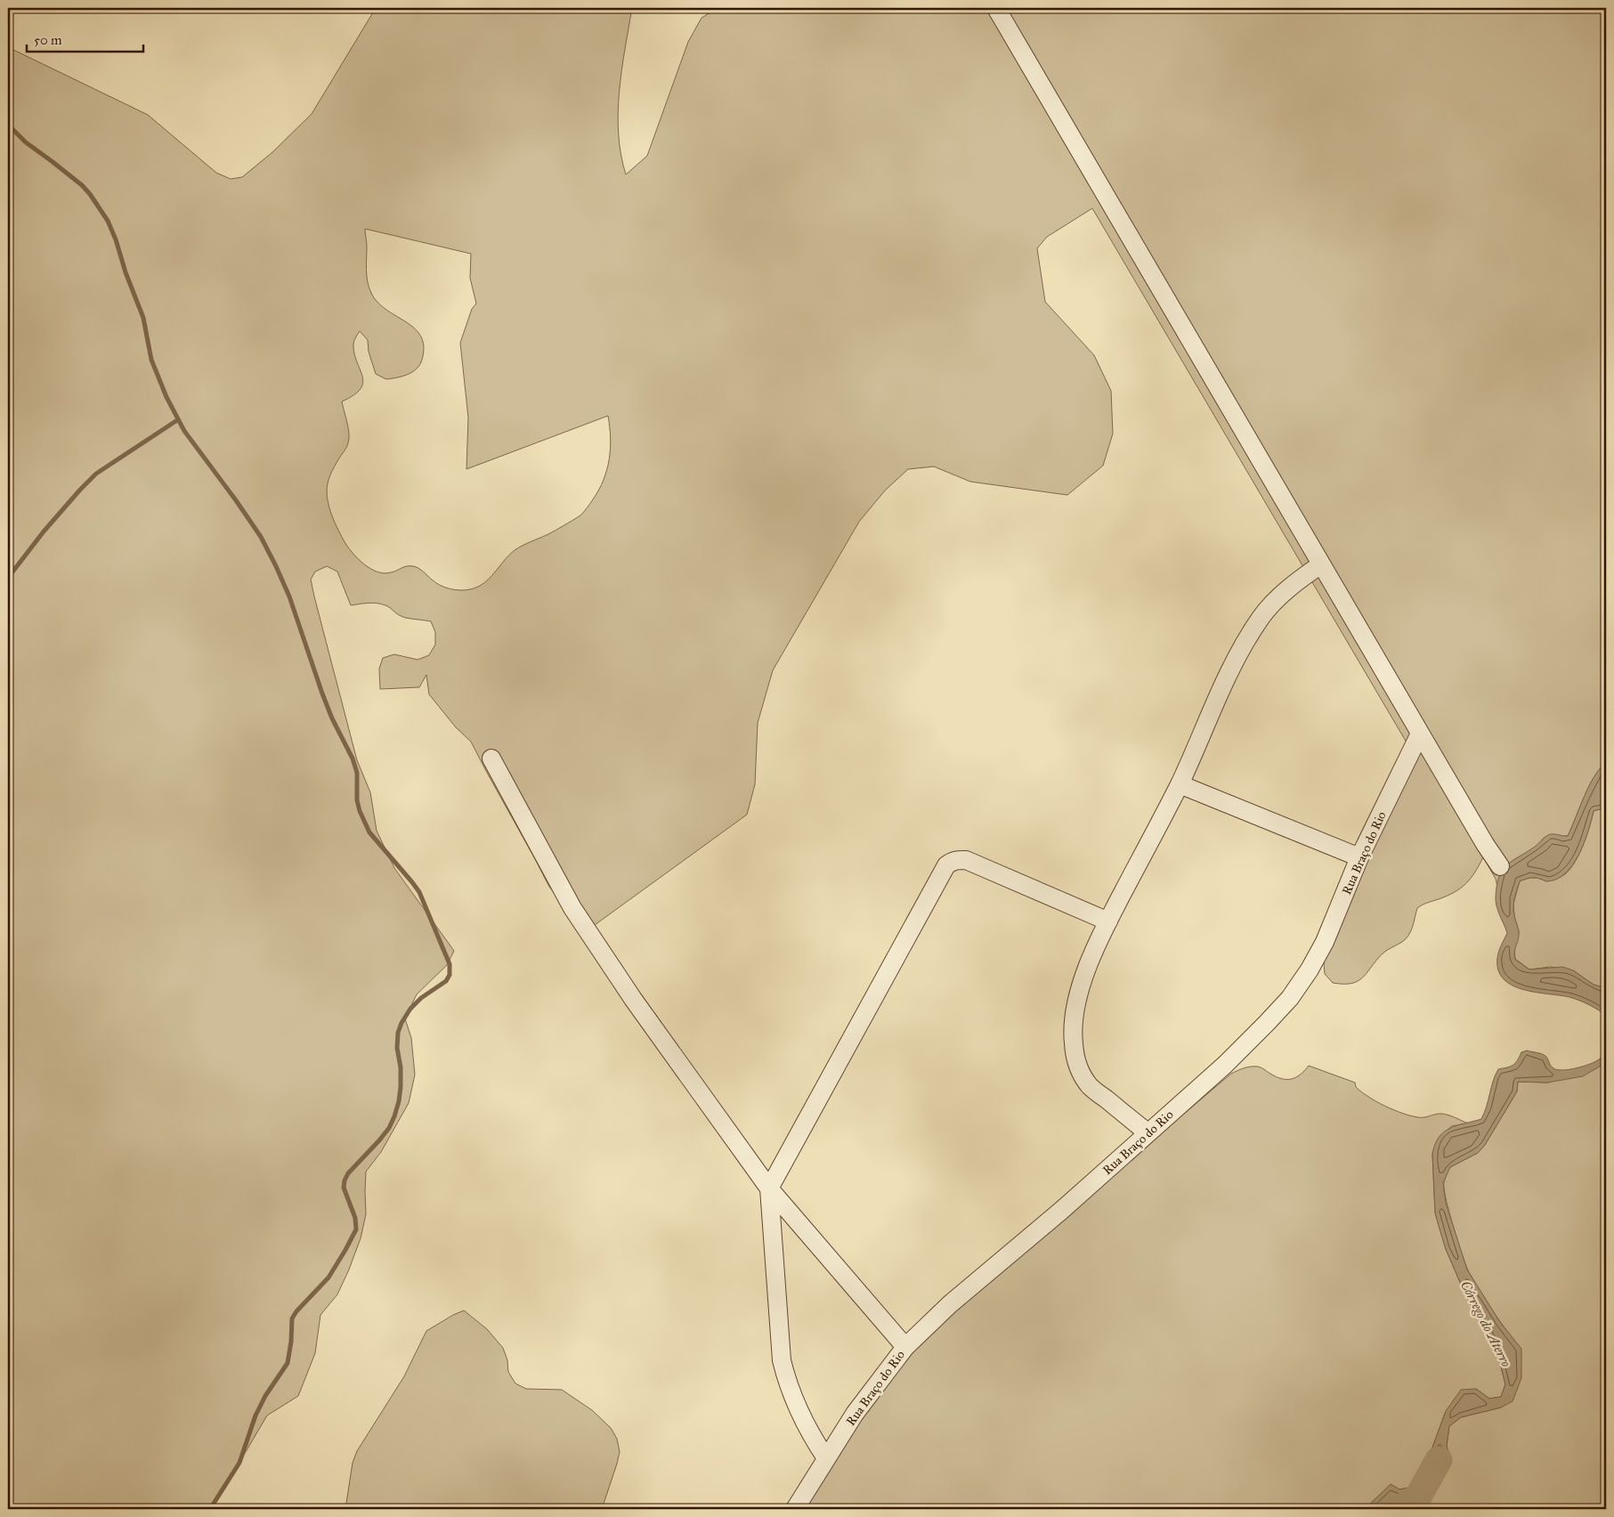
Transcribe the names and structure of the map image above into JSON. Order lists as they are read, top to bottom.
{
  "streets": {
    "street": ["Rua Braço do Rio"]
  },
  "water": ["Córrego do Aterro"],
  "scale_bar": "50 m"
}
